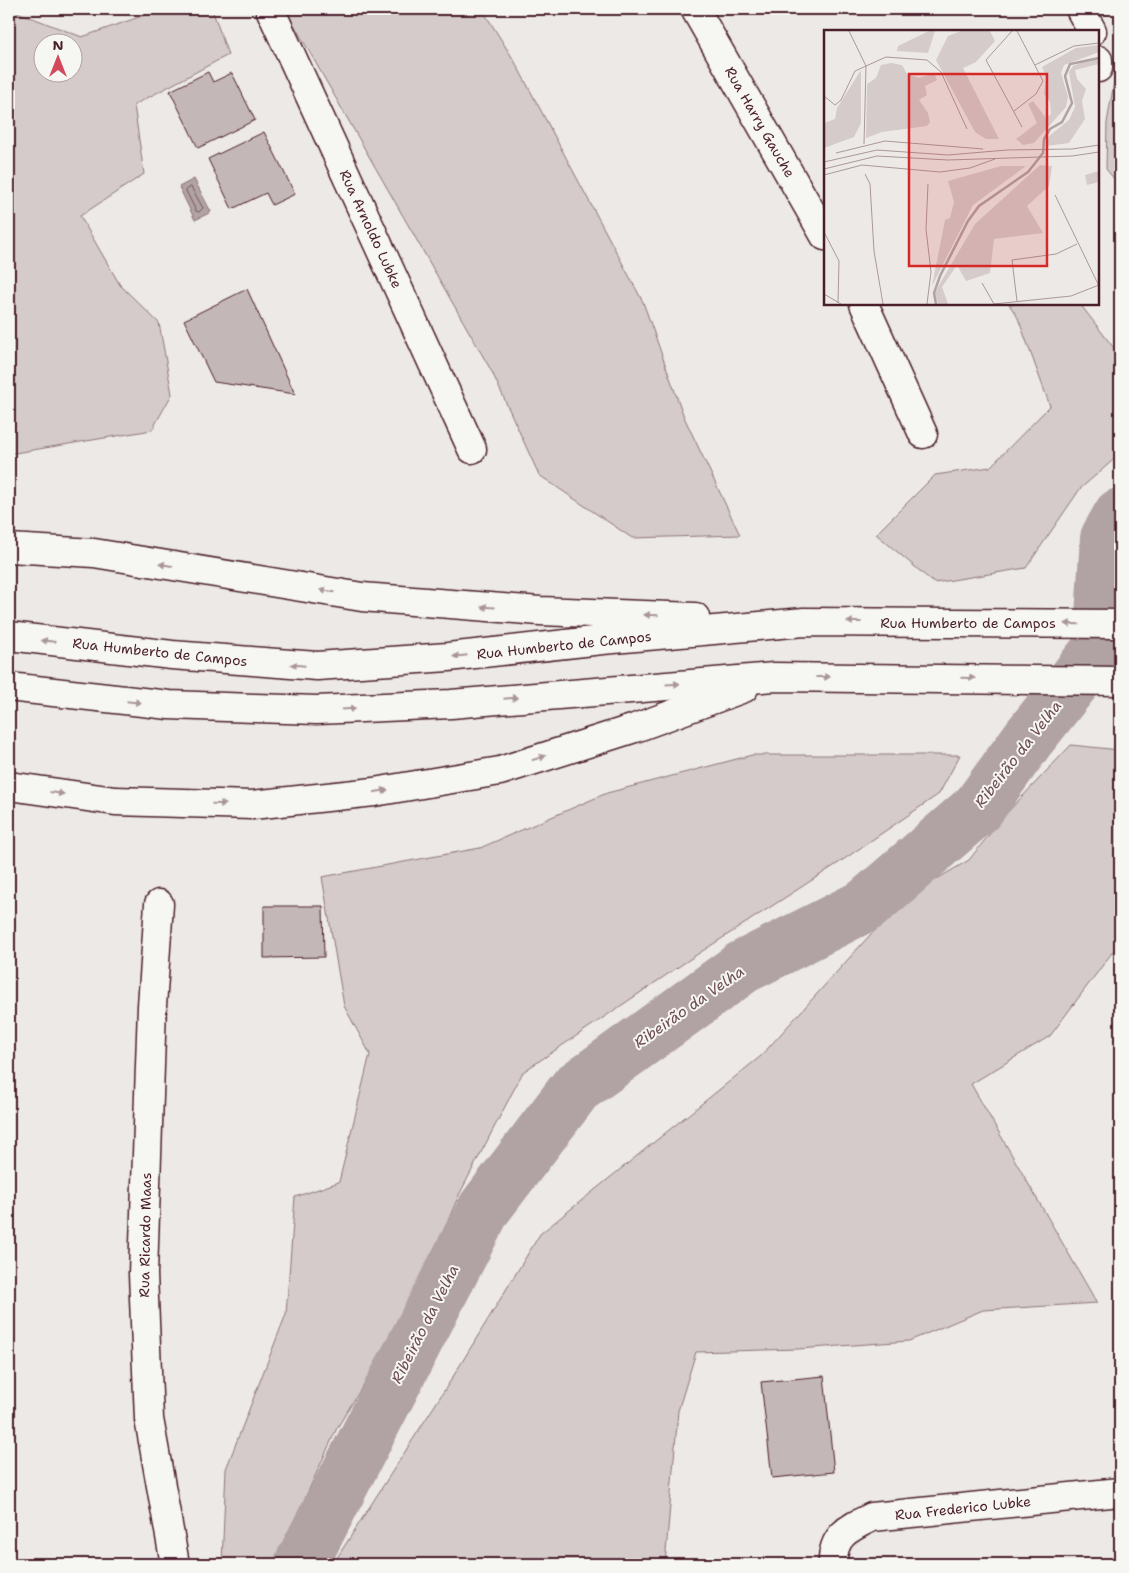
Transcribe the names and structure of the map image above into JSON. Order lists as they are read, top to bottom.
{
  "streets": {
    "main road": [
      "Rua Harry Gauche",
      "Rua Arnoldo Lubke",
      "Rua Humberto de Campos",
      "Rua Ricardo Maas",
      "Rua Frederico Lubke"
    ]
  },
  "water": ["Ribeirão da Velha"],
  "north": "top"
}
